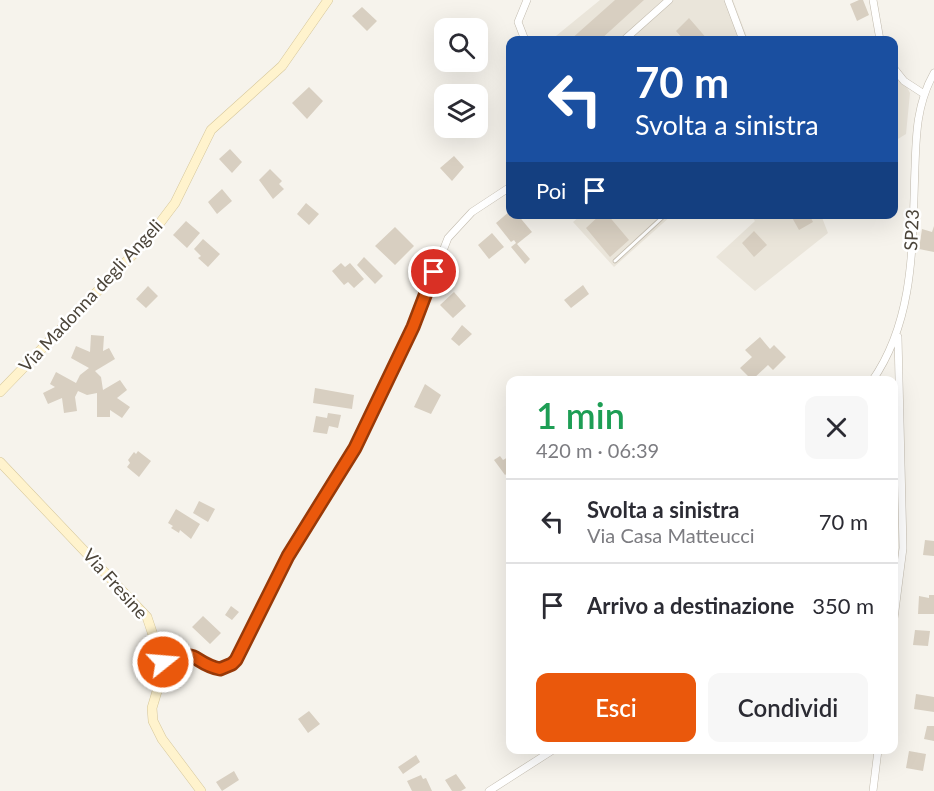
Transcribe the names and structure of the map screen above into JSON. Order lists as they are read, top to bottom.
{
  "streets": {
    "street": ["SP23", "Via Madonna degli Angeli", "Via Fresine"]
  },
  "page": {
    "turn": ["70 m", "Svolta a sinistra"],
    "then": "Poi",
    "heading": ["1 min", "420 m · 06:39"],
    "list": [
      {
        "name": "Svolta a sinistra",
        "note": "Via Casa Matteucci",
        "value": "70 m"
      },
      {
        "name": "Arrivo a destinazione",
        "value": "350 m"
      }
    ],
    "buttons": ["Esci", "Condividi"]
  }
}
